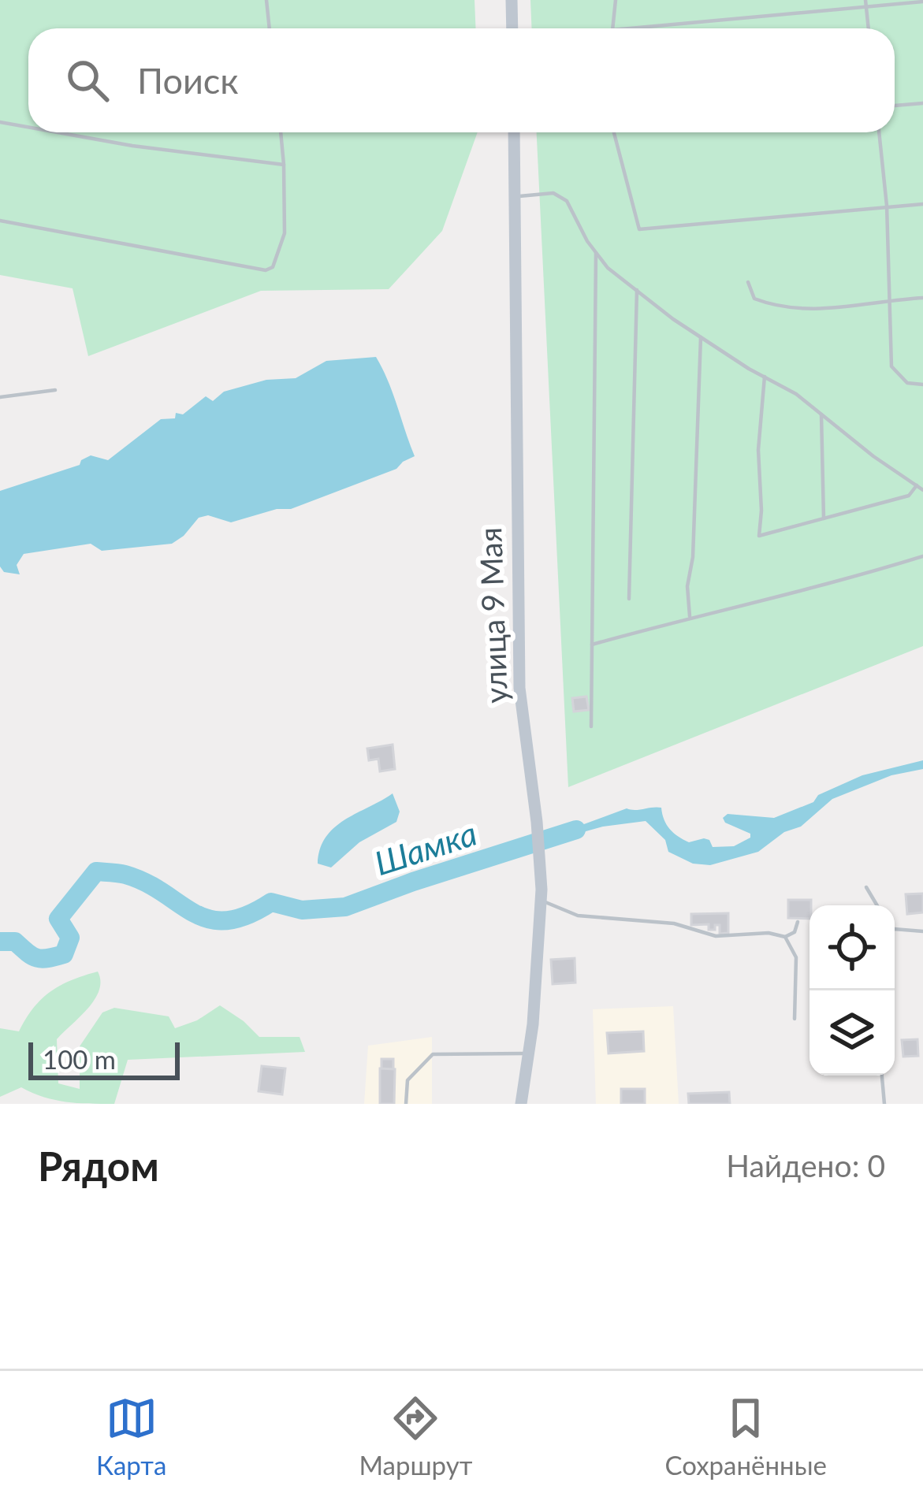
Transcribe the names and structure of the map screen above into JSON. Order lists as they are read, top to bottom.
{
  "streets": {
    "main road": ["улица 9 Мая"]
  },
  "water": ["Шамка"],
  "scale_bar": "100 m",
  "page": {
    "search": "Поиск",
    "scale": "100 m",
    "heading": ["Рядом", "Найдено: 0"],
    "nav": ["Карта", "Маршрут", "Сохранённые"]
  }
}
